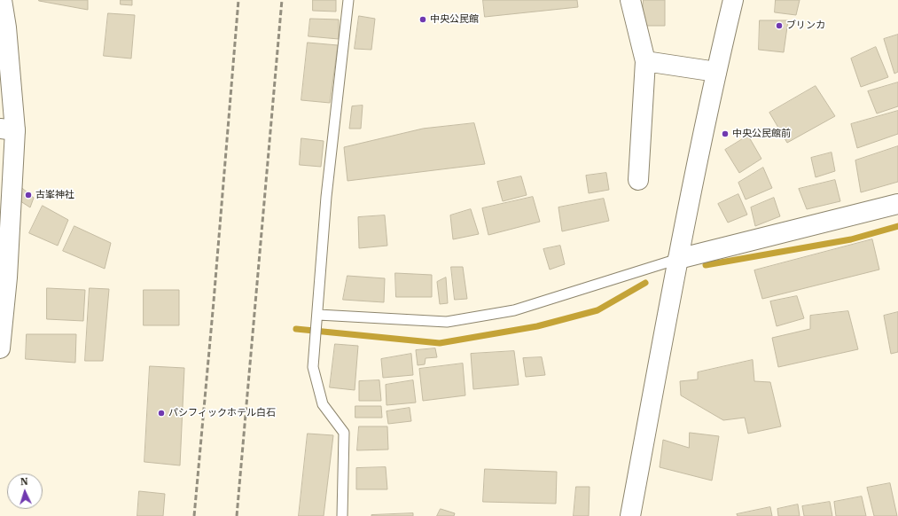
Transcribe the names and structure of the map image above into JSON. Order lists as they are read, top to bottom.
{
  "places": [
    "中央公民館",
    "ブリンカ",
    "中央公民館前",
    "古峯神社",
    "パシフィックホテル白石"
  ],
  "north": "top"
}
